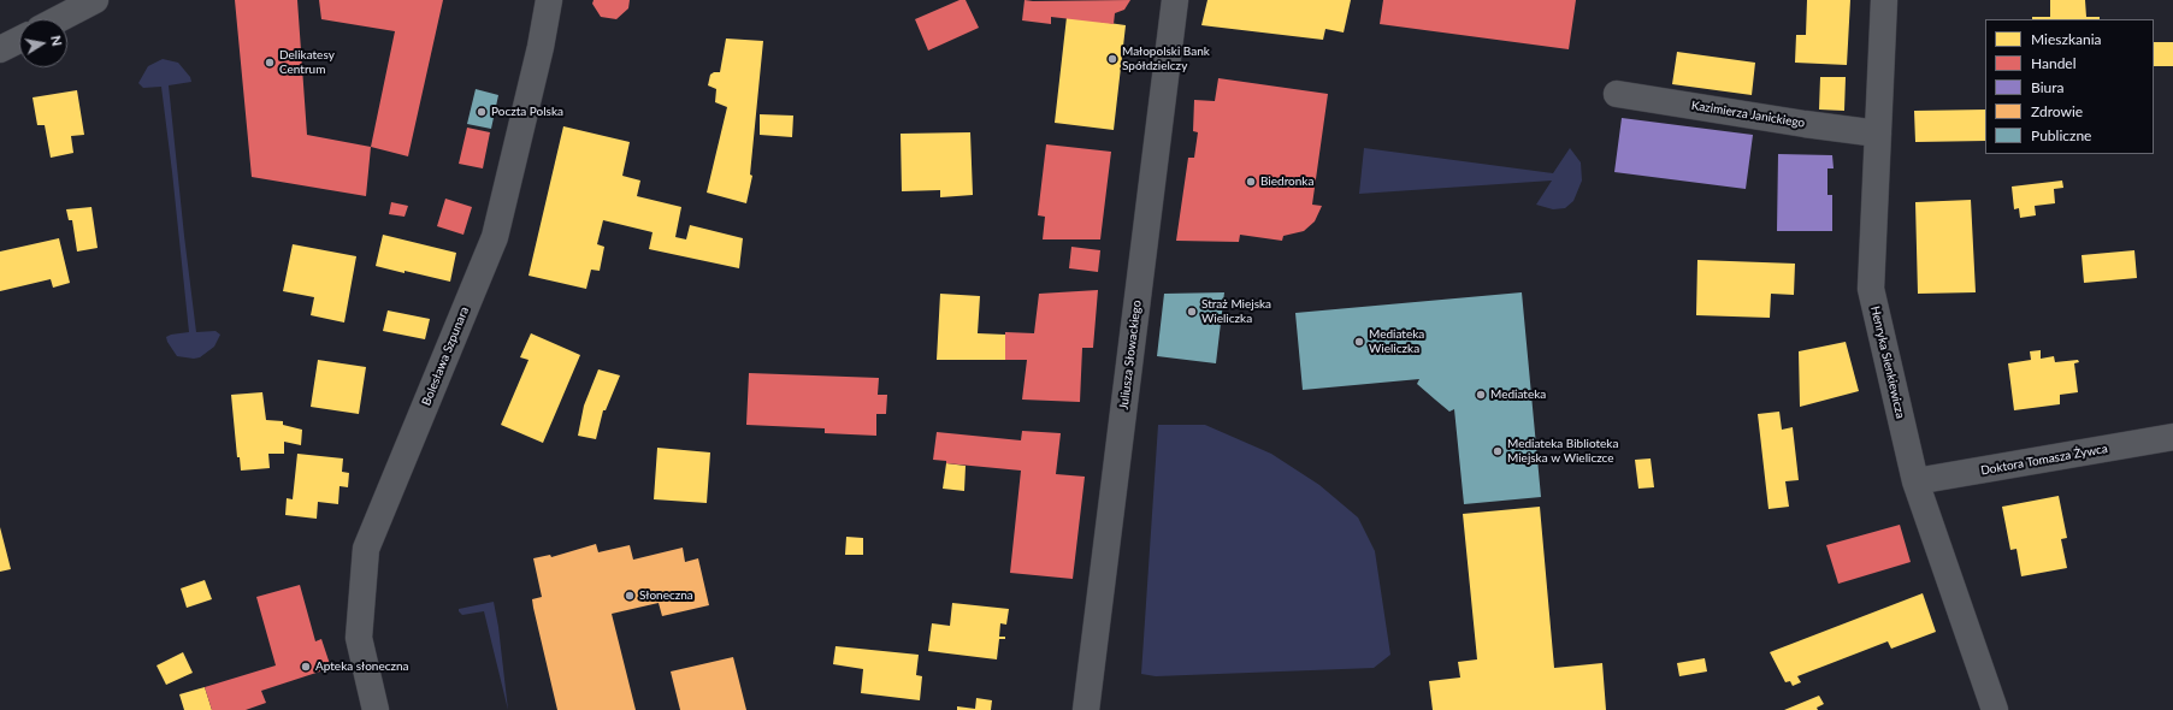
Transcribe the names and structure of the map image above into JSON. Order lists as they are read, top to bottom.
{
  "streets": {
    "street": [
      "Kazimierza Janickiego",
      "Juliusza Słowackiego",
      "Bolesława Szpunara",
      "Henryka Sienkiewicza",
      "Doktora Tomasza Żywca"
    ]
  },
  "crossings": [
    ["Kazimierza Janickiego", "Henryka Sienkiewicza"],
    ["Henryka Sienkiewicza", "Doktora Tomasza Żywca"]
  ],
  "places": [
    "Małopolski Bank Spółdzielczy",
    "Delikatesy Centrum",
    "Poczta Polska",
    "Biedronka",
    "Straż Miejska Wieliczka",
    "Mediateka Wieliczka",
    "Mediateka",
    "Mediateka Biblioteka Miejska w Wieliczce",
    "Słoneczna",
    "Apteka słoneczna"
  ],
  "legend": [
    "Mieszkania",
    "Handel",
    "Biura",
    "Zdrowie",
    "Publiczne"
  ],
  "north": "right"
}
